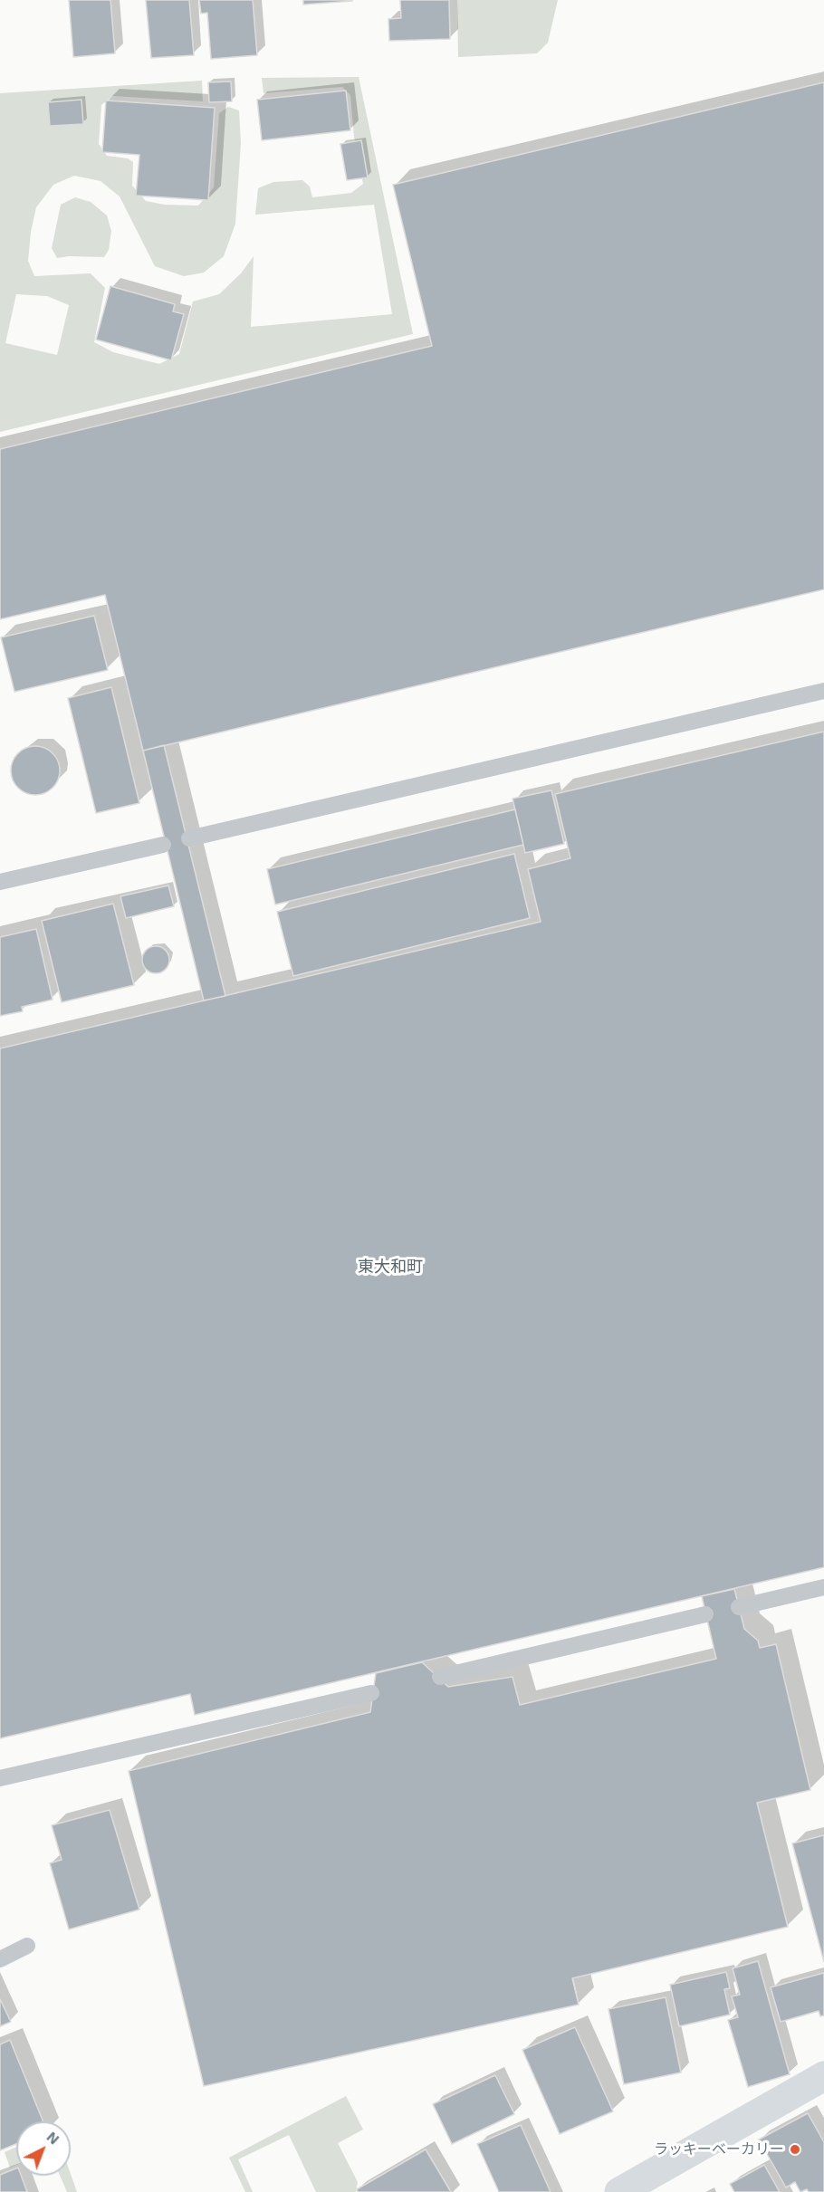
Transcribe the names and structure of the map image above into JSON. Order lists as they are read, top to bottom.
{
  "districts": ["東大和町"],
  "places": ["ラッキーベーカリー"],
  "north": "top right"
}
